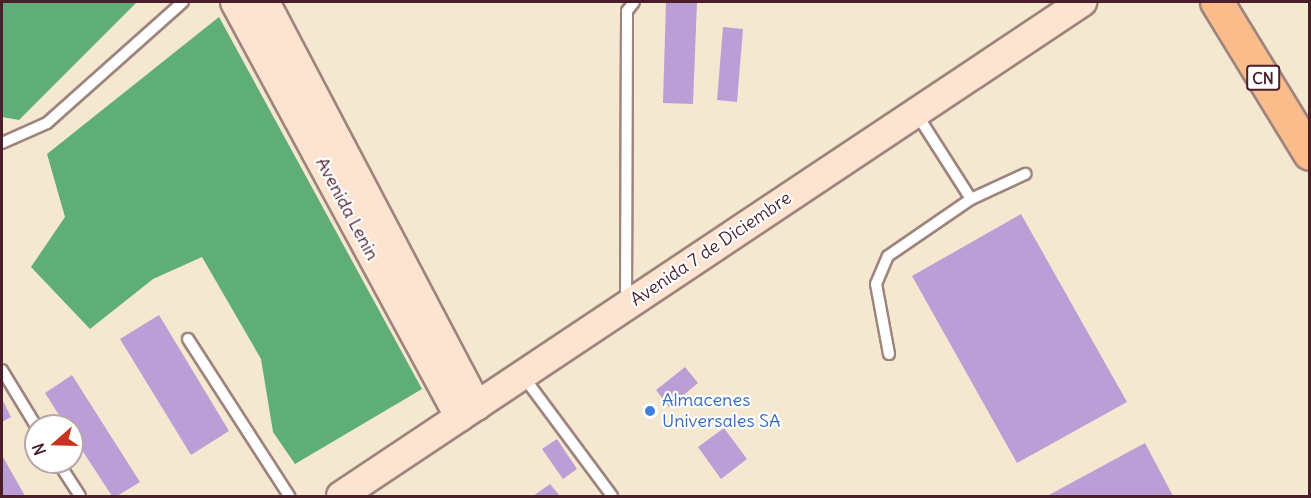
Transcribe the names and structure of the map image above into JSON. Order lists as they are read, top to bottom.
{
  "streets": {
    "main road": ["CN", "Avenida Lenin", "Avenida 7 de Diciembre"]
  },
  "crossings": [
    ["Avenida Lenin", "Avenida 7 de Diciembre"]
  ],
  "places": ["Almacenes Universales SA"],
  "north": "left"
}
